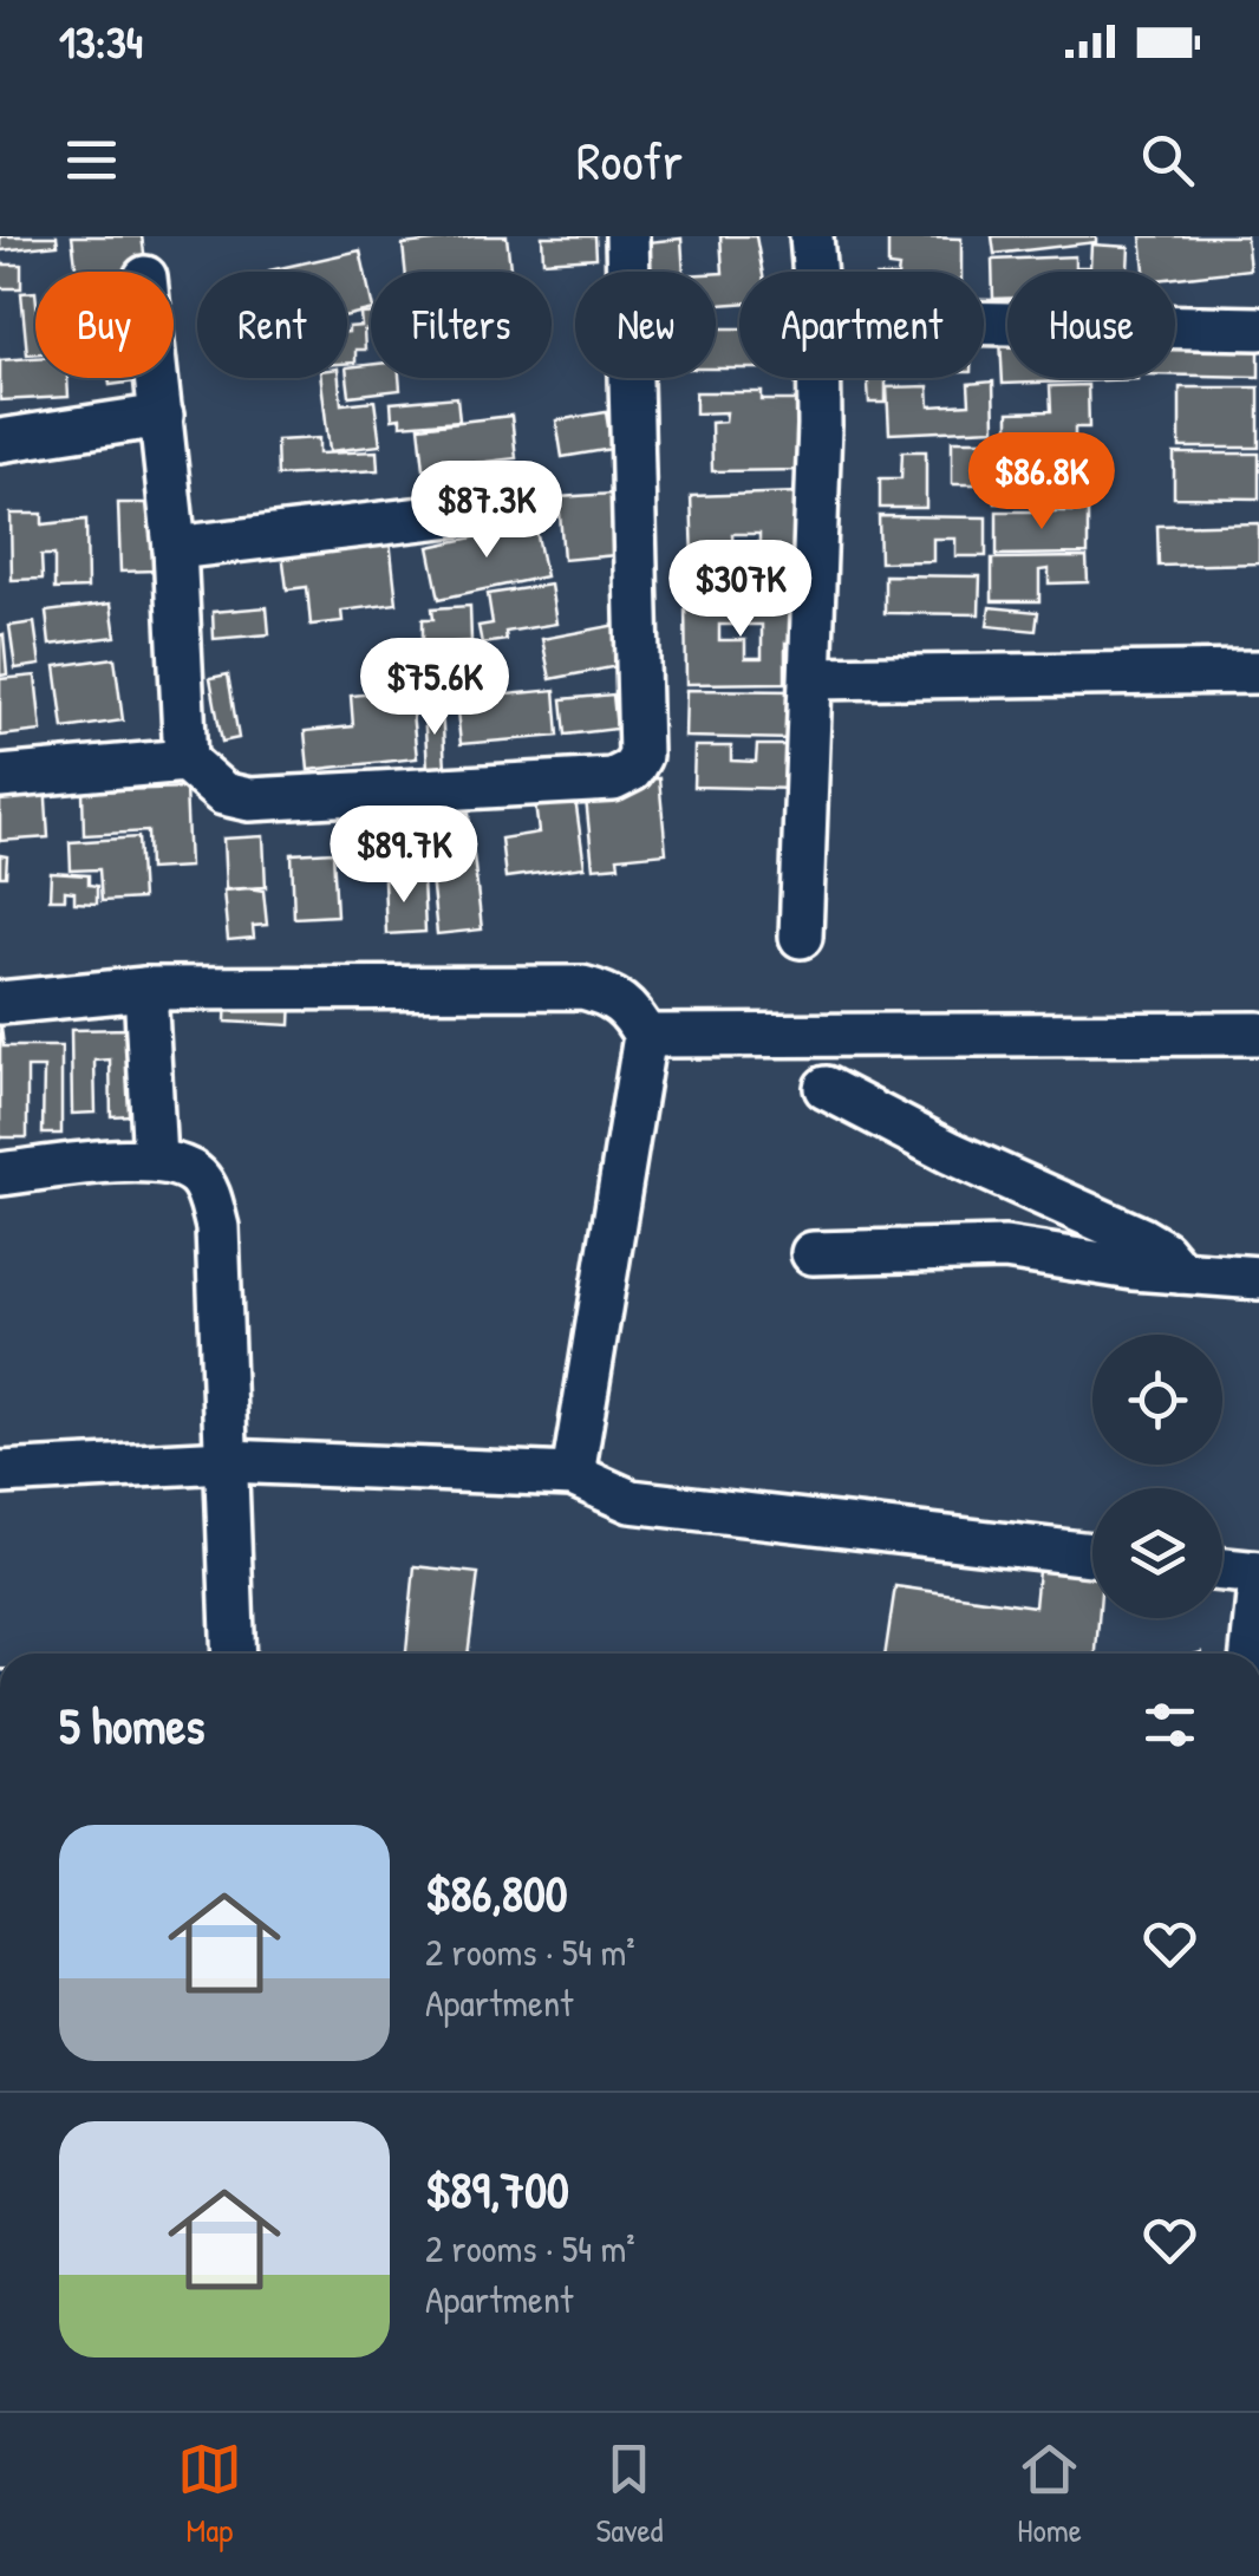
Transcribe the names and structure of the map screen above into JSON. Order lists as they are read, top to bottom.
{
  "page": {
    "status": "13:34",
    "header": "Roofr",
    "chip": [
      "Buy",
      "Rent",
      "Filters",
      "New",
      "Apartment",
      "House"
    ],
    "price": [
      "$86.8K",
      "$87.3K",
      "$307K",
      "$75.6K",
      "$89.7K"
    ],
    "heading": "5 homes",
    "list": [
      {
        "name": "$86,800",
        "note": "2 rooms · 54 m² · Apartment"
      },
      {
        "name": "$89,700",
        "note": "2 rooms · 54 m² · Apartment"
      }
    ],
    "tabs": ["Map", "Saved", "Home"]
  }
}
